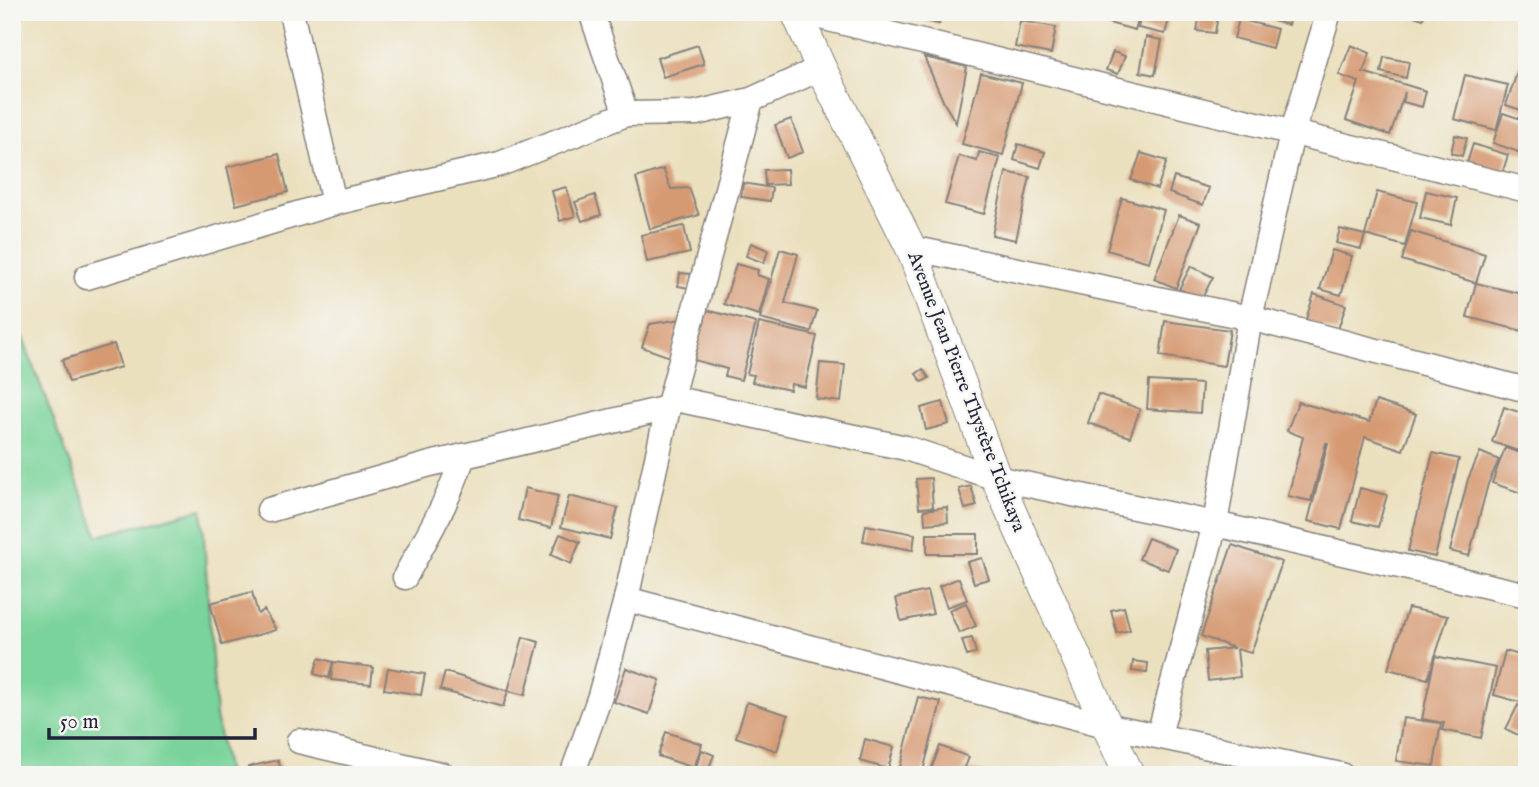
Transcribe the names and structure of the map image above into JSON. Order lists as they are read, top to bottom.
{
  "streets": {
    "street": ["Avenue Jean Pierre Thystère Tchikaya"]
  },
  "scale_bar": "50 m"
}
